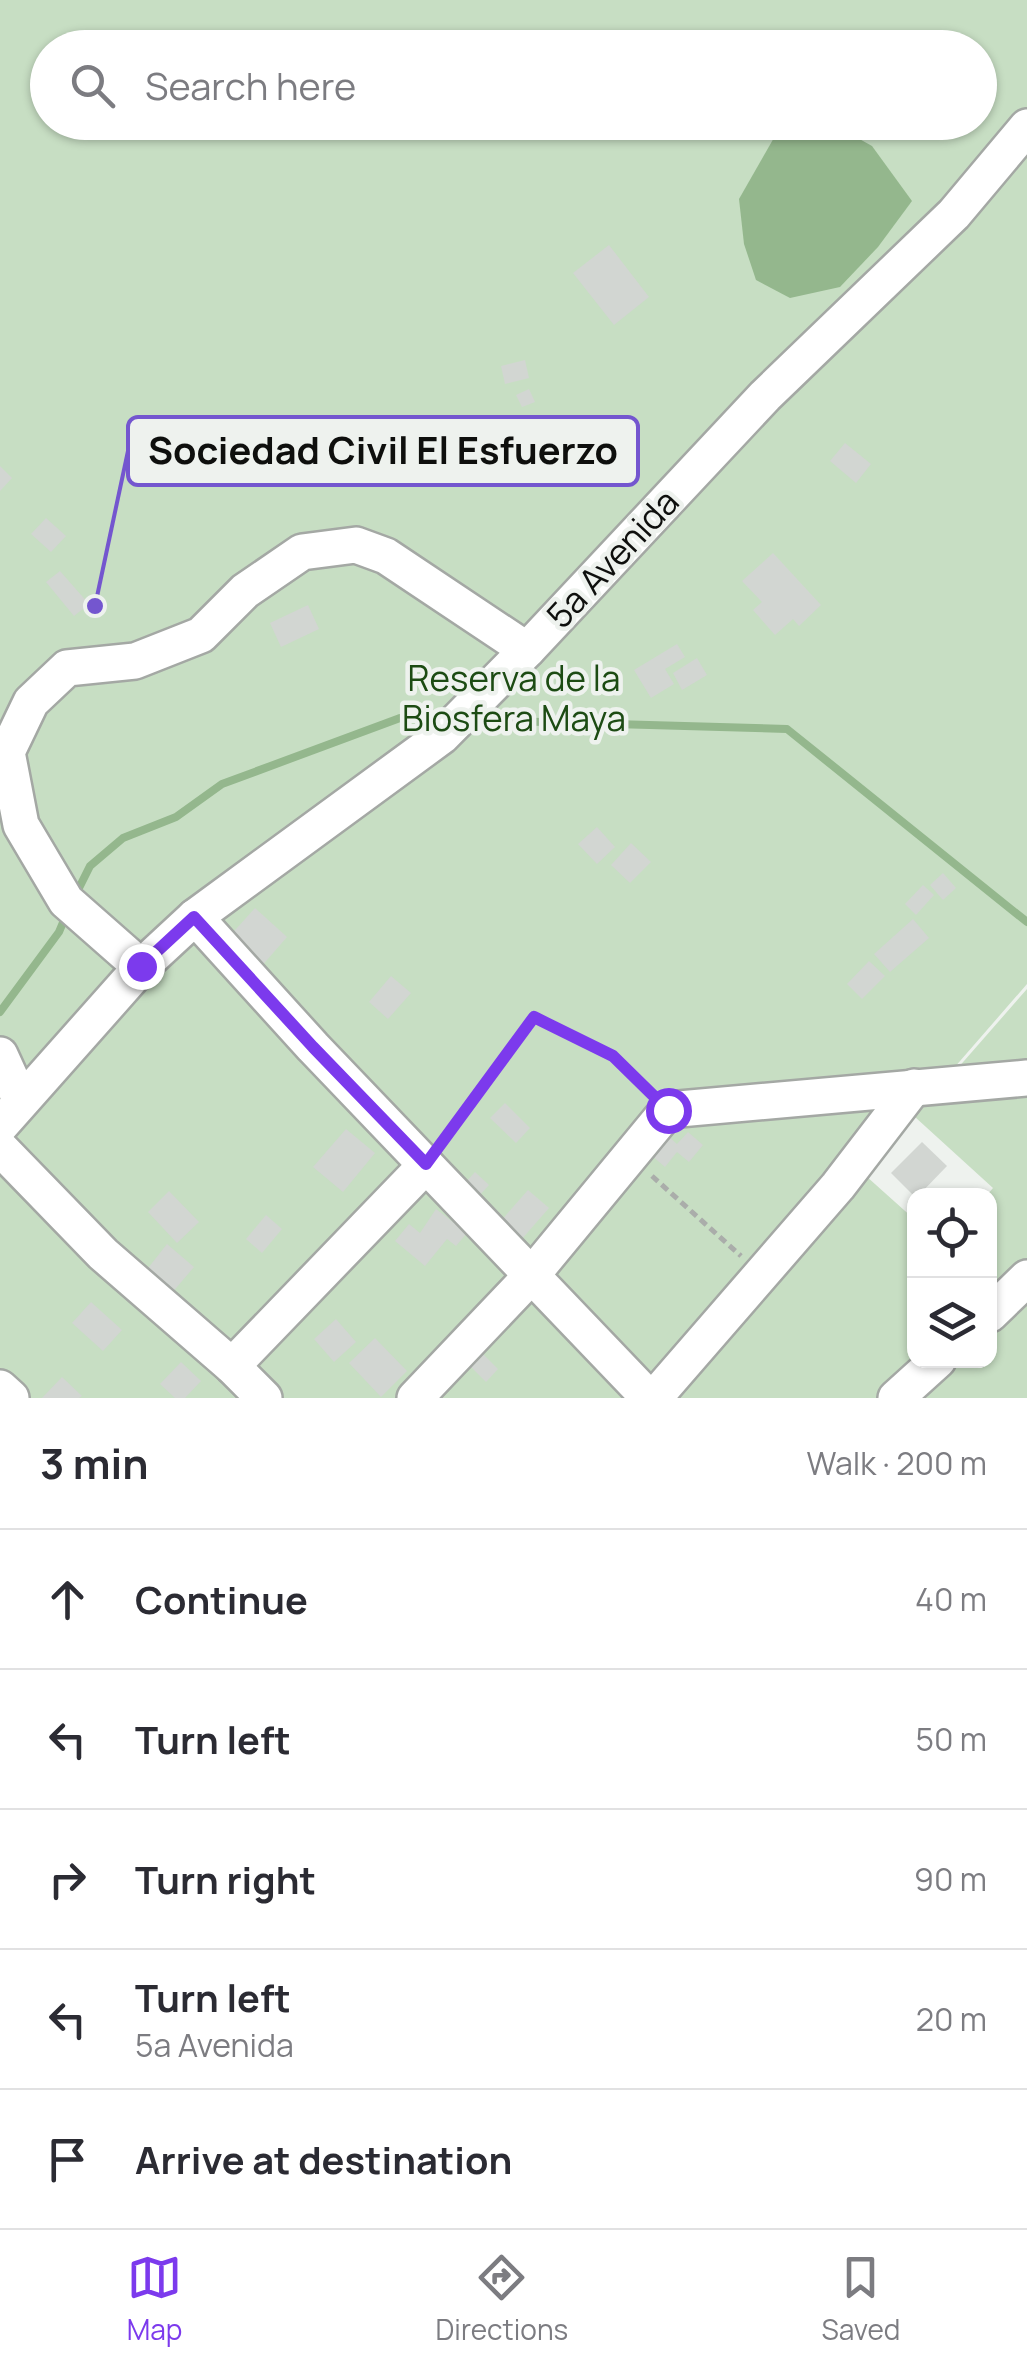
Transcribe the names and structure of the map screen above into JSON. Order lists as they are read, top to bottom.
{
  "streets": {
    "street": ["5a Avenida"]
  },
  "parks": ["Reserva de la Biosfera Maya"],
  "places": ["Sociedad Civil El Esfuerzo"],
  "page": {
    "search": "Search here",
    "heading": ["3 min", "Walk · 200 m"],
    "list": [
      ["Continue", "40 m"],
      ["Turn left", "50 m"],
      ["Turn right", "90 m"],
      ["Turn left", "5a Avenida", "20 m"],
      "Arrive at destination"
    ],
    "nav": ["Map", "Directions", "Saved"]
  }
}
